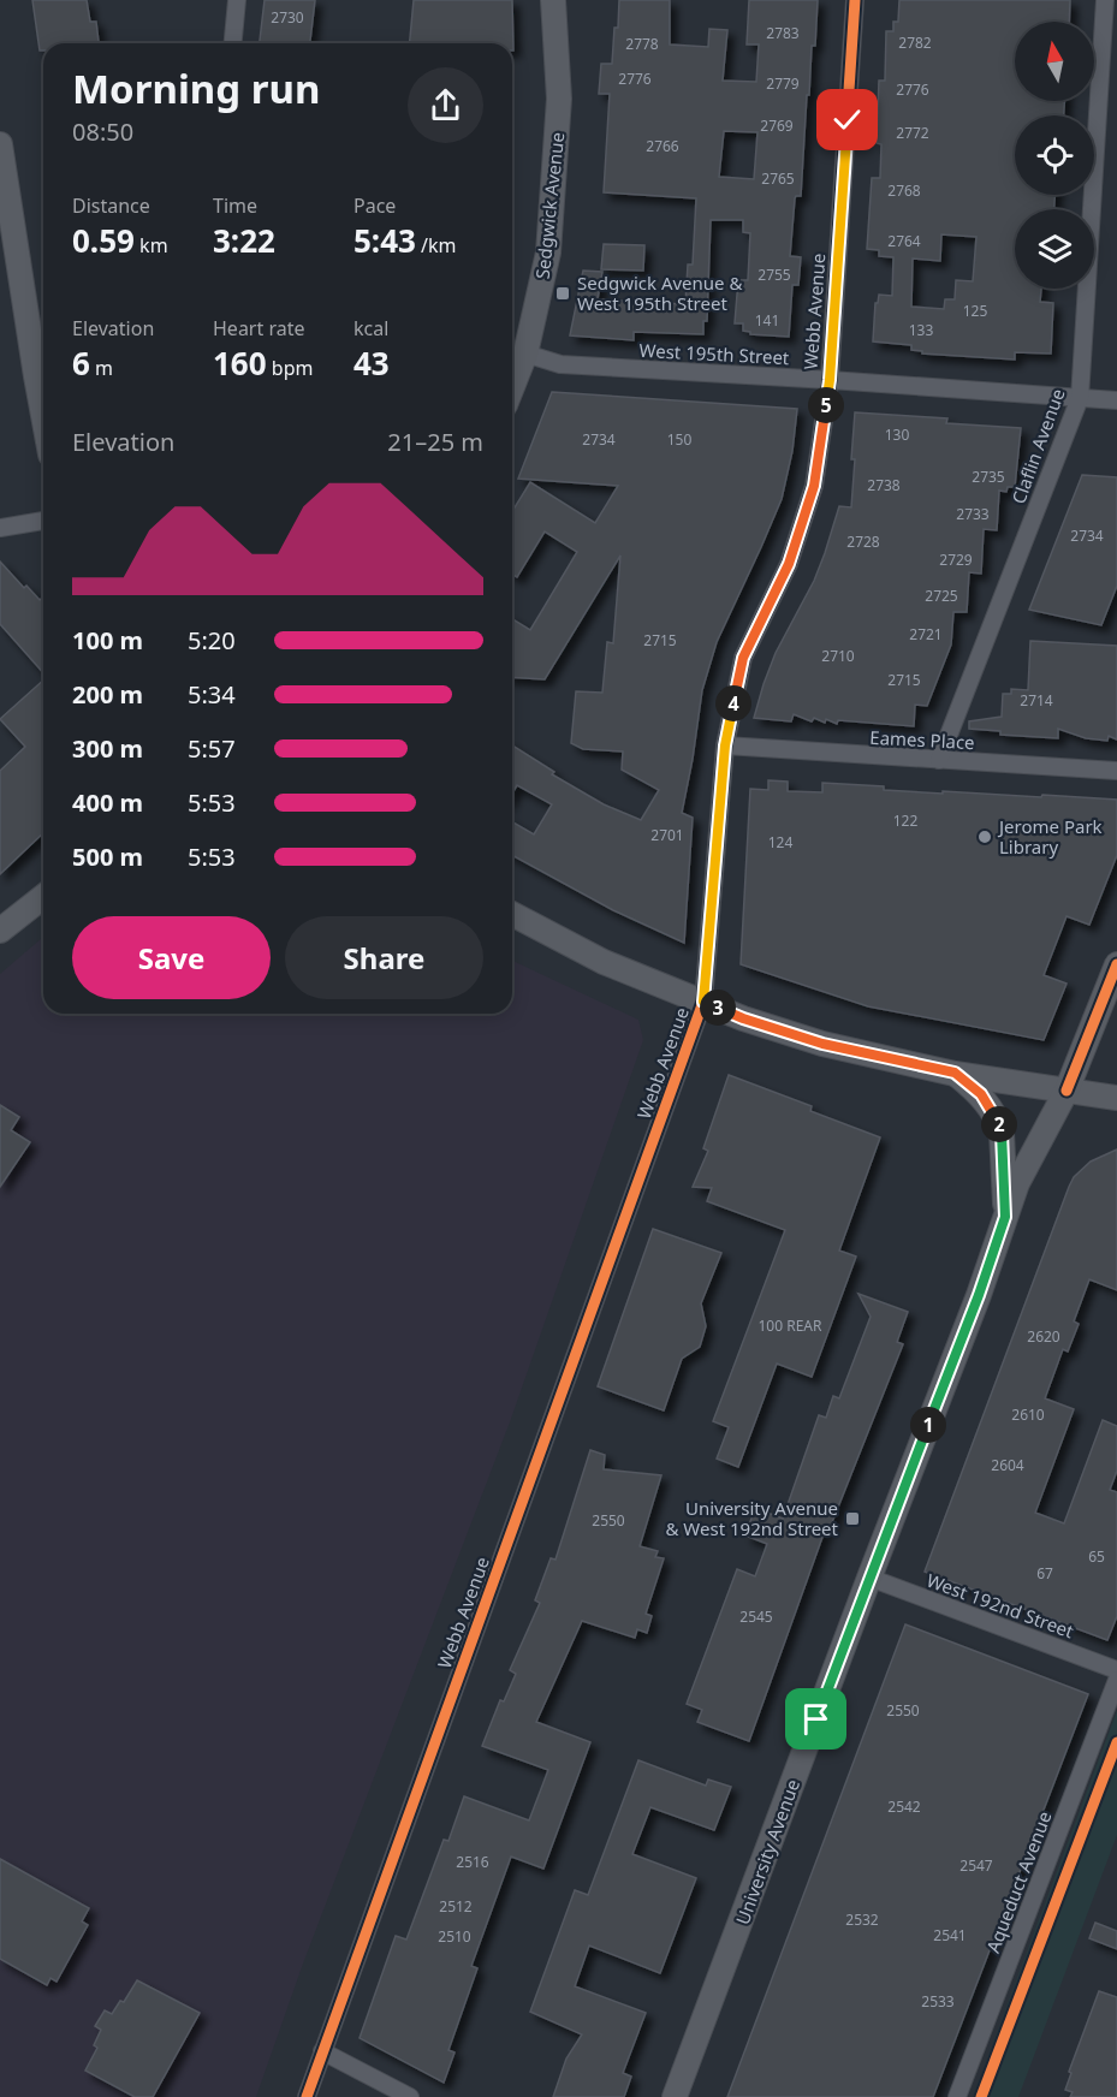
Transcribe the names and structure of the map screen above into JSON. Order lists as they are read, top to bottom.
{
  "streets": {
    "street": [
      "Sedgwick Avenue",
      "Webb Avenue",
      "West 195th Street",
      "Claflin Avenue",
      "Eames Place",
      "West 192nd Street",
      "University Avenue",
      "Aqueduct Avenue"
    ]
  },
  "crossings": [
    ["Sedgwick Avenue", "West 195th Street"],
    ["Webb Avenue", "West 195th Street"],
    ["Webb Avenue", "Eames Place"],
    ["West 195th Street", "Claflin Avenue"],
    ["Claflin Avenue", "Eames Place"],
    ["West 192nd Street", "University Avenue"]
  ],
  "places": {
    "transit": ["Sedgwick Avenue & West 195th Street", "University Avenue & West 192nd Street"],
    "other": ["Jerome Park Library"]
  },
  "house_numbers": [
    "2730",
    "2783",
    "2782",
    "2778",
    "2776",
    "2779",
    "2776",
    "2769",
    "2772",
    "2766",
    "2765",
    "2768",
    "2764",
    "2755",
    "125",
    "141",
    "133",
    "130",
    "2734",
    "150",
    "2735",
    "2738",
    "2733",
    "2734",
    "2728",
    "2729",
    "2725",
    "2721",
    "2715",
    "2710",
    "2715",
    "2714",
    "122",
    "2701",
    "124",
    "100 REAR",
    "2620",
    "2610",
    "2604",
    "2550",
    "65",
    "67",
    "2545",
    "2550",
    "2542",
    "2516",
    "2547",
    "2512",
    "2532",
    "2541",
    "2510",
    "2533"
  ],
  "north": "top",
  "page": {
    "heading": ["Morning run", "08:50"],
    "stats": [
      ["Distance", "0.59 km"],
      ["Time", "3:22"],
      ["Pace", "5:43 /km"],
      ["Elevation", "6 m"],
      ["Heart rate", "160 bpm"],
      ["kcal", "43"]
    ],
    "pins": [
      "5",
      "4",
      "3",
      "2",
      "1"
    ],
    "chart": ["Elevation", "21–25 m"],
    "list": [
      {
        "name": "100 m",
        "note": "5:20"
      },
      {
        "name": "200 m",
        "note": "5:34"
      },
      {
        "name": "300 m",
        "note": "5:57"
      },
      {
        "name": "400 m",
        "note": "5:53"
      },
      {
        "name": "500 m",
        "note": "5:53"
      }
    ],
    "buttons": ["Save", "Share"]
  }
}
